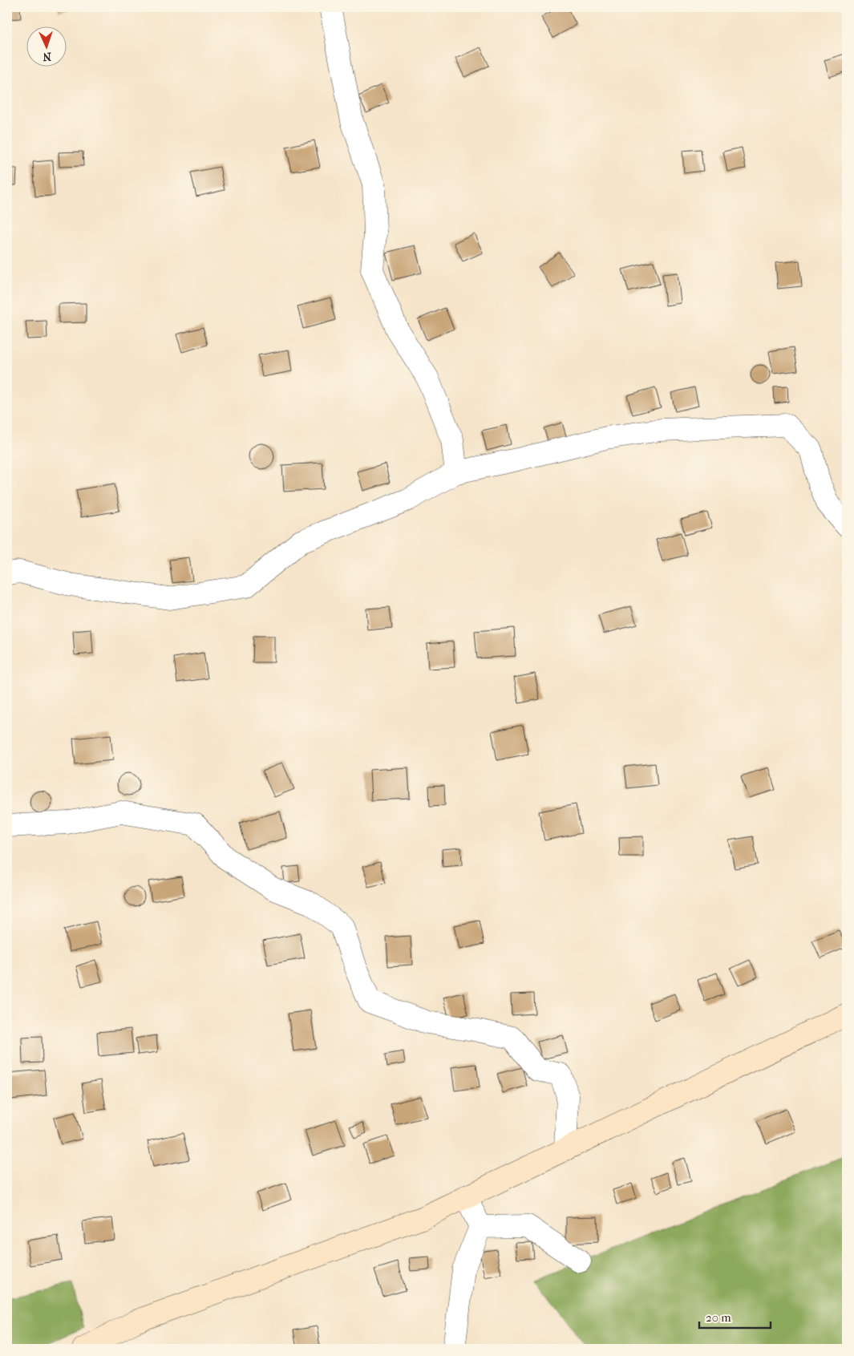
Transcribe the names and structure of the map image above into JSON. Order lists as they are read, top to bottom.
{
  "scale_bar": "20 m",
  "north": "bottom"
}
